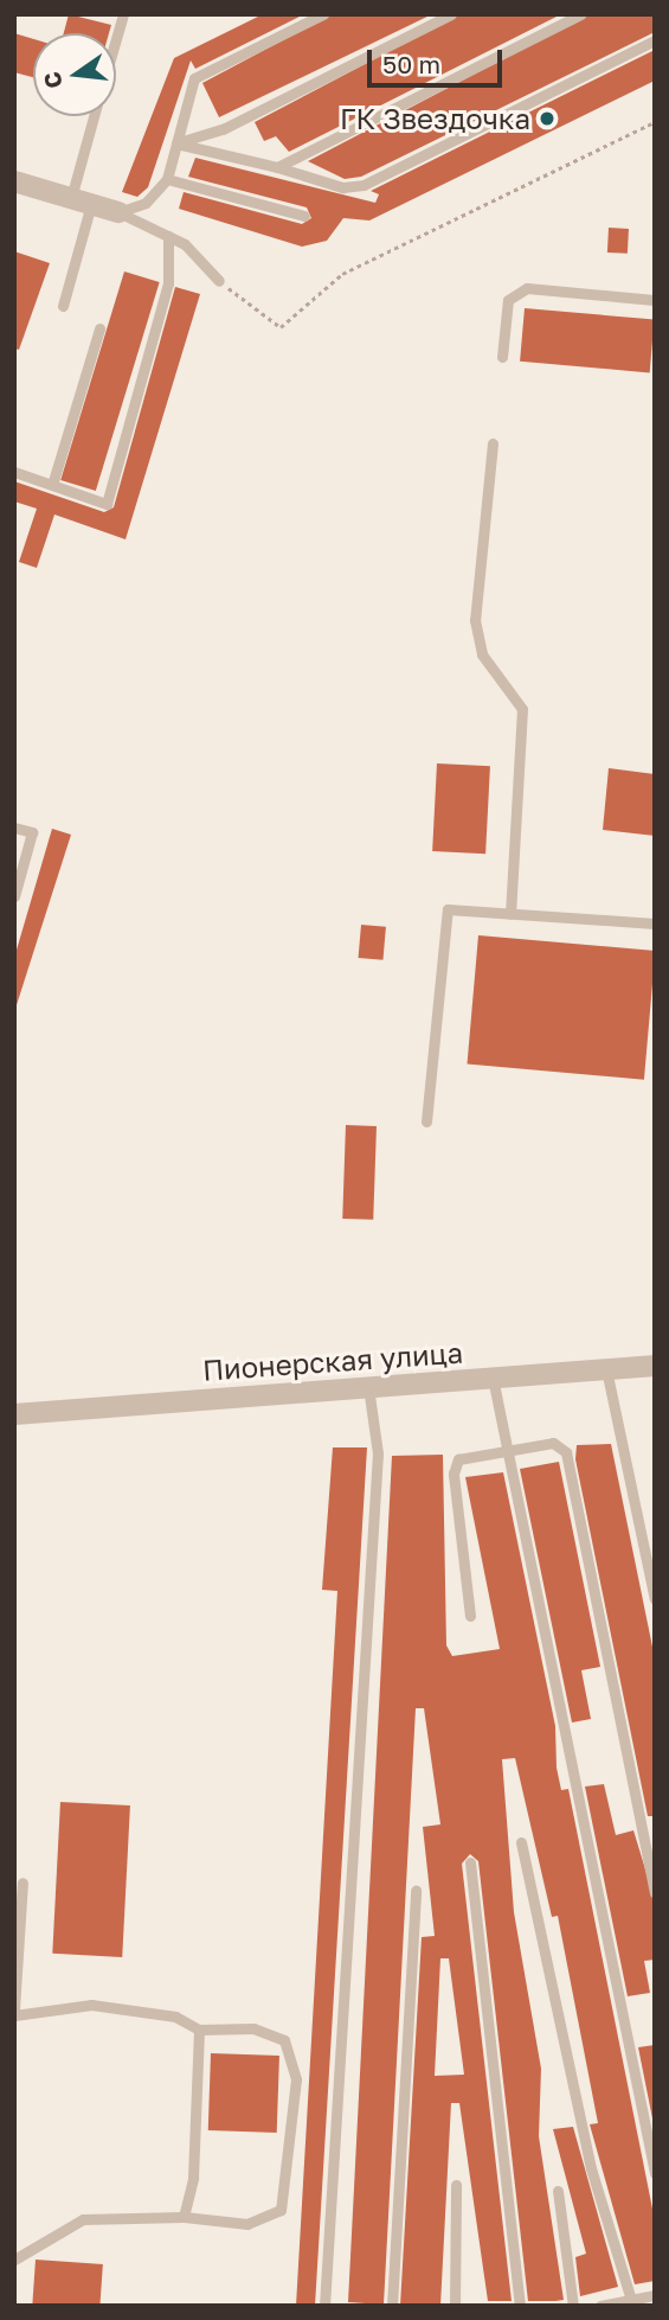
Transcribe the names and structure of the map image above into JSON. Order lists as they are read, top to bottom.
{
  "streets": {
    "street": ["Пионерская улица"]
  },
  "places": ["ГК Звездочка"],
  "scale_bar": "50 m",
  "north": "left"
}
